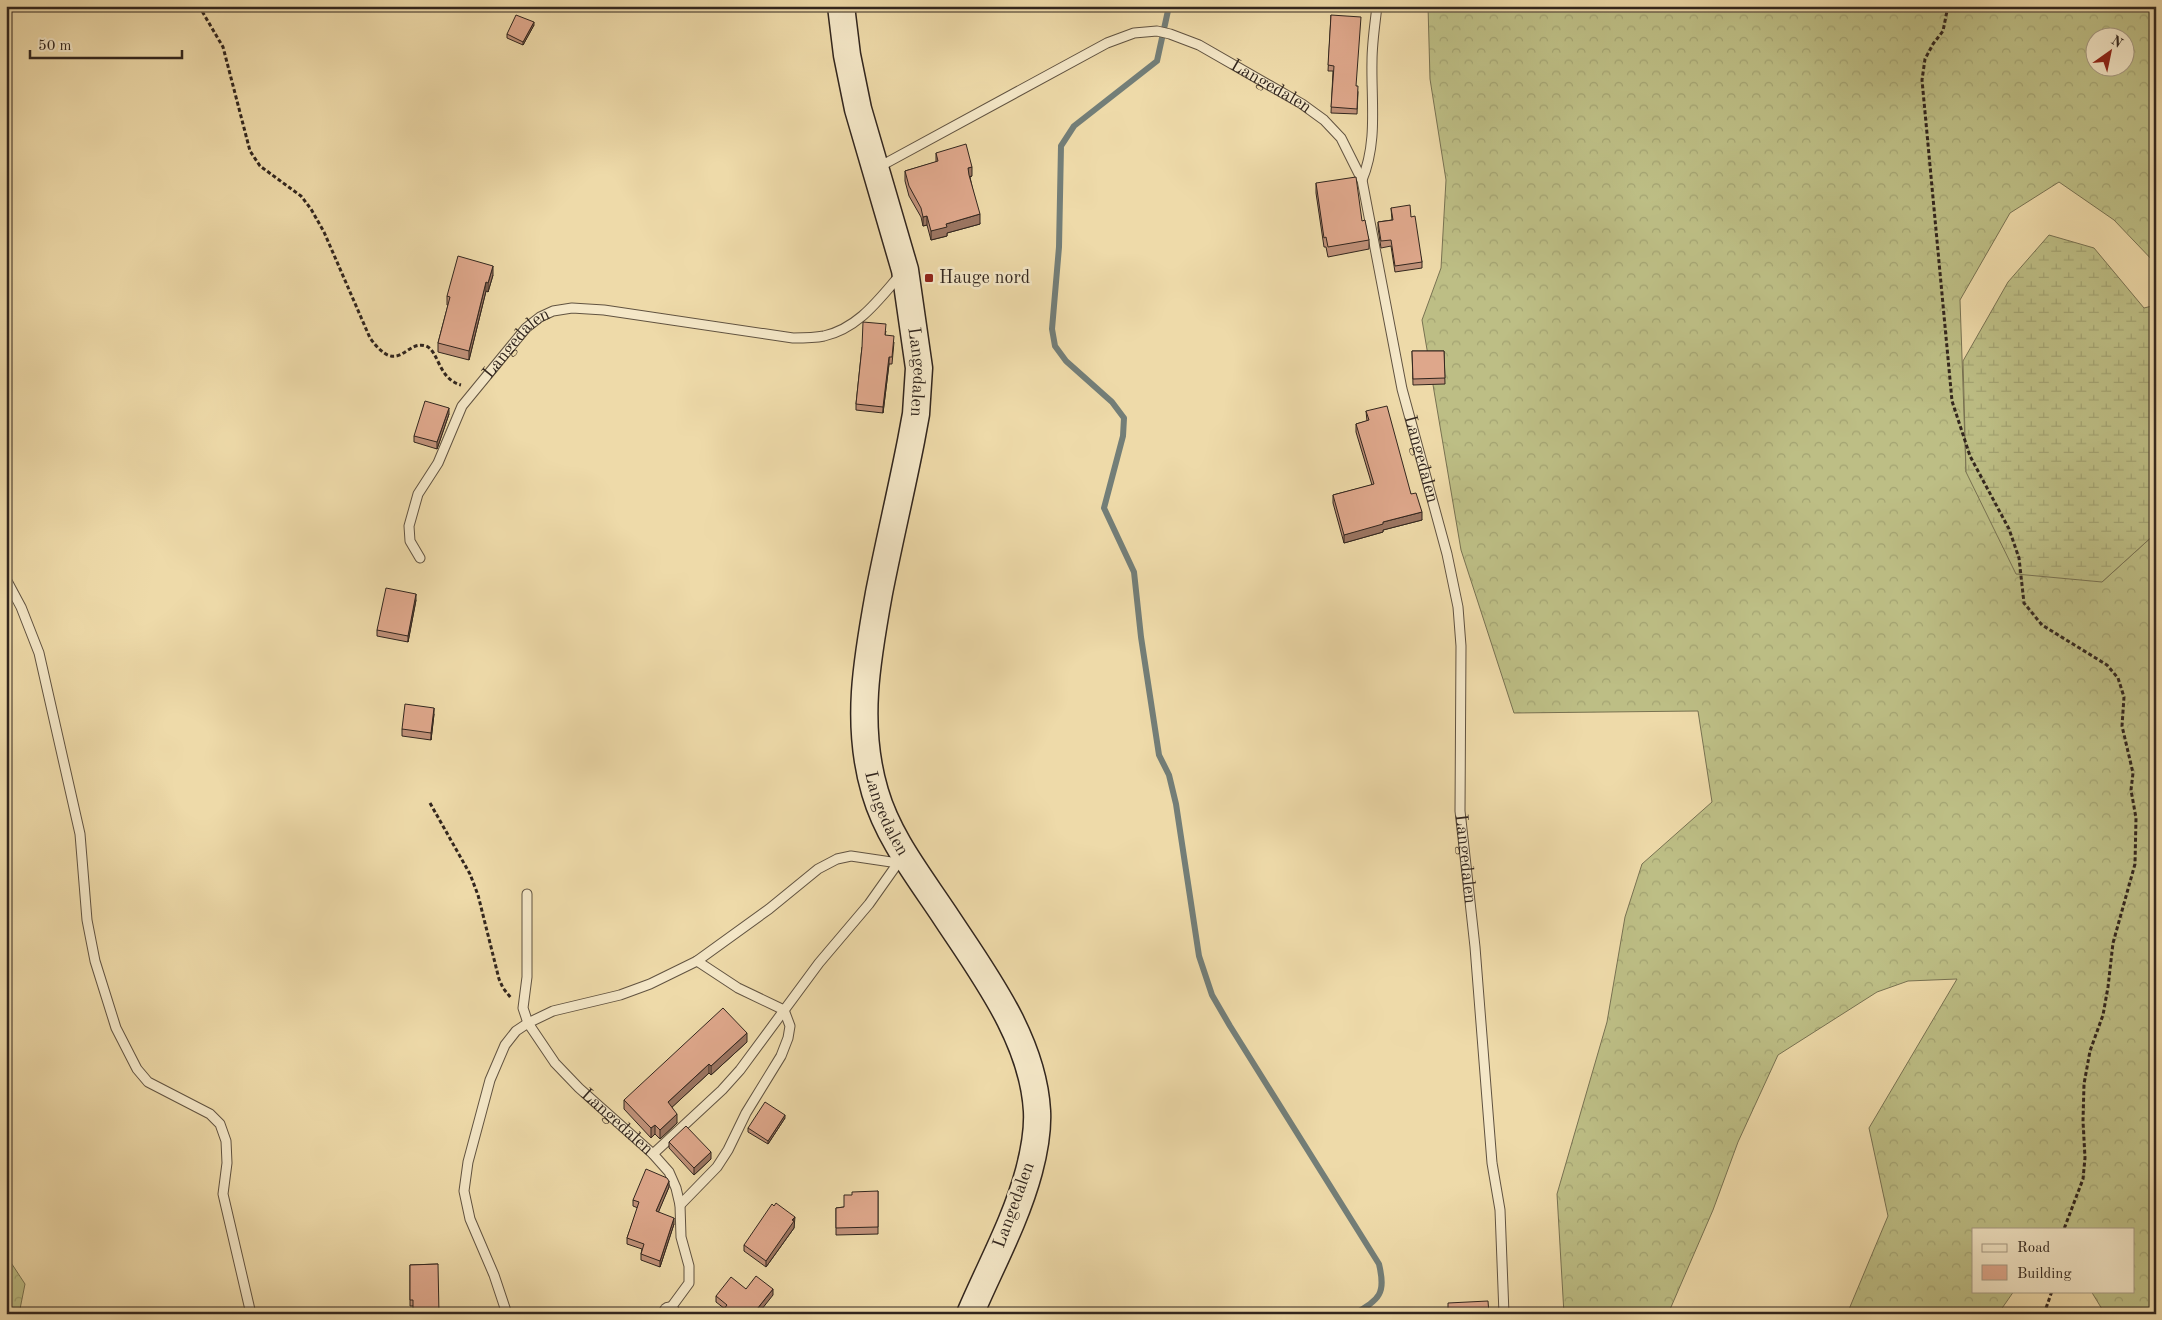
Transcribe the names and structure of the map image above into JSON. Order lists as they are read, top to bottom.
{
  "streets": {
    "main road": ["Langedalen"]
  },
  "places": {
    "transit": ["Hauge nord"]
  },
  "legend": ["Road", "Building"],
  "scale_bar": "50 m",
  "north": "top right"
}
